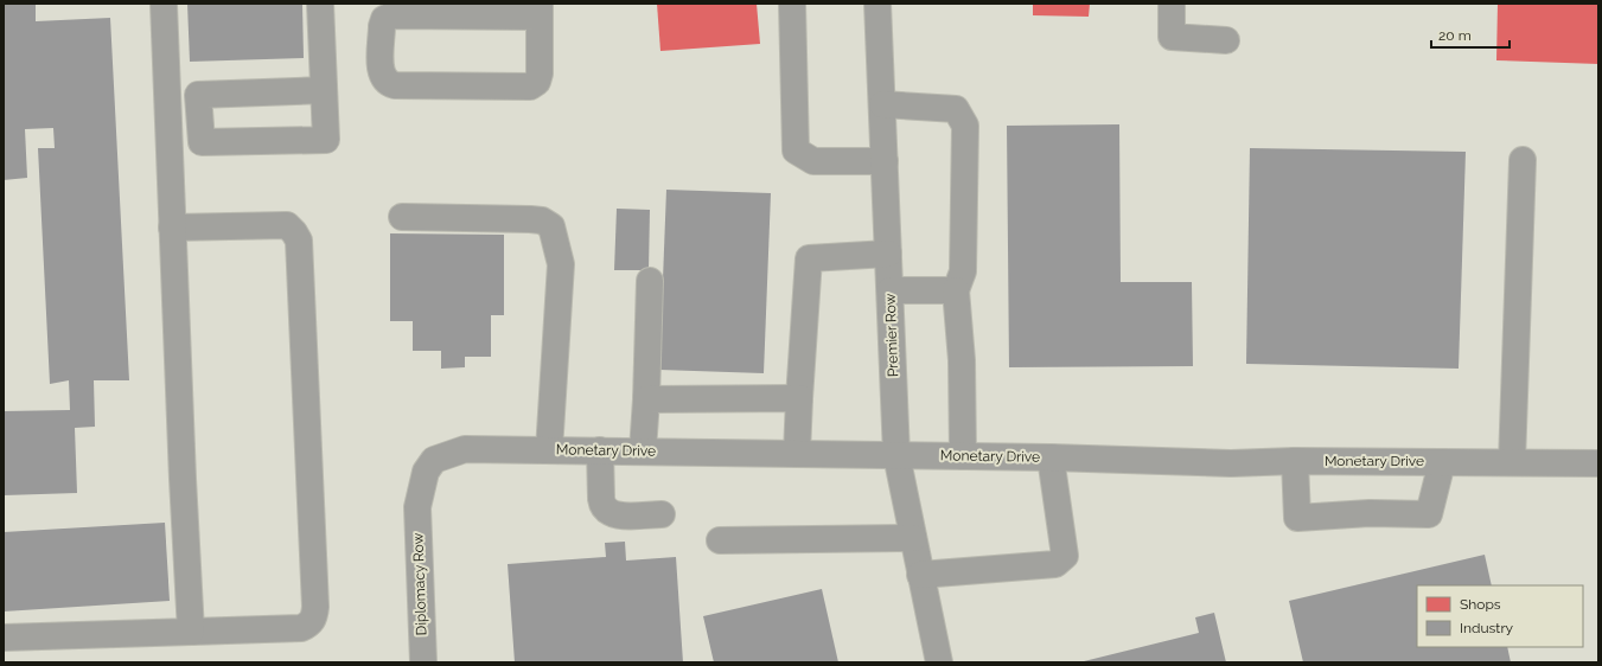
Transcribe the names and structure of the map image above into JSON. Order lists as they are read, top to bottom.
{
  "streets": {
    "street": ["Premier Row", "Monetary Drive", "Diplomacy Row"]
  },
  "crossings": [
    ["Premier Row", "Monetary Drive"],
    ["Monetary Drive", "Diplomacy Row"]
  ],
  "legend": ["Shops", "Industry"],
  "scale_bar": "20 m"
}
